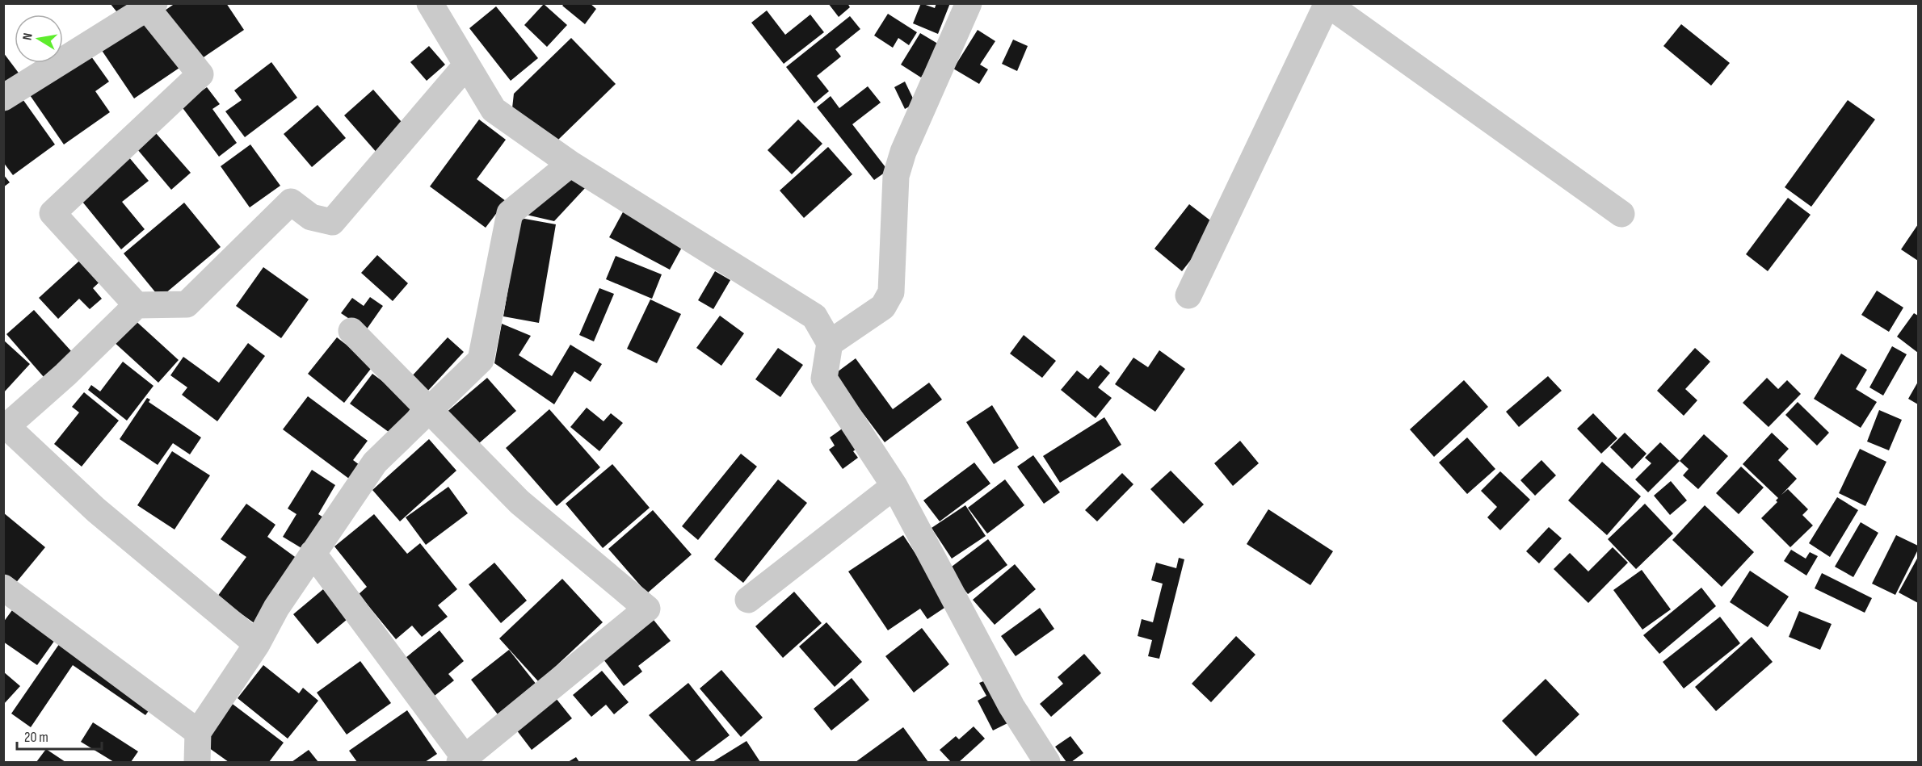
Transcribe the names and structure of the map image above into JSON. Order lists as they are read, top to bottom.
{
  "scale_bar": "20 m",
  "north": "left"
}
